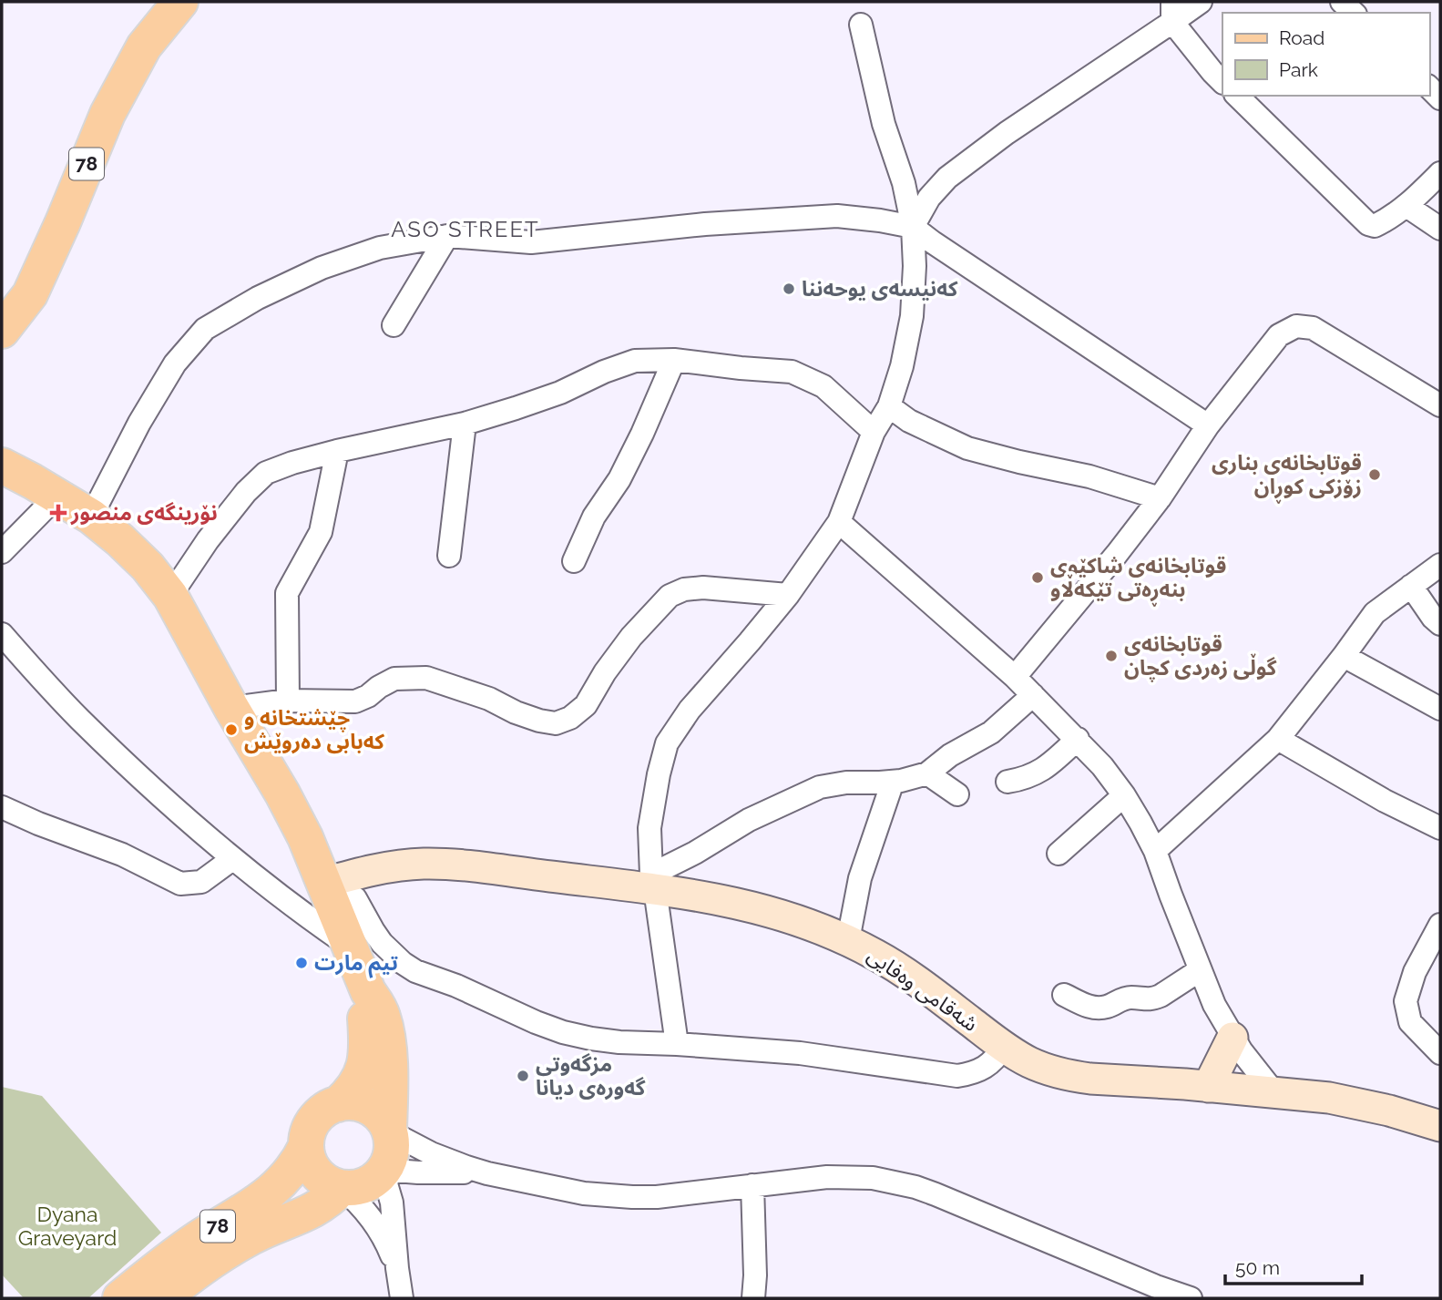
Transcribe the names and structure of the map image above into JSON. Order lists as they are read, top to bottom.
{
  "streets": {
    "main road": ["78"],
    "street": ["شەقامی وەفایی"]
  },
  "districts": ["ASO STREET"],
  "parks": ["Dyana Graveyard"],
  "places": {
    "other": [
      "کەنیسەی یوحەننا",
      "قوتابخانەی بناری زۆزکی کوڕان",
      "قوتابخانەی شاکێوی بنەڕەتی تێکەڵاو",
      "قوتابخانەی گوڵی زەردی کچان",
      "چێشتخانە و کەبابی دەروێش",
      "تیم مارت",
      "مزگەوتی گەورەی دیانا"
    ],
    "health": ["نۆرینگه‌ی منصور"]
  },
  "legend": ["Road", "Park"],
  "scale_bar": "50 m"
}
